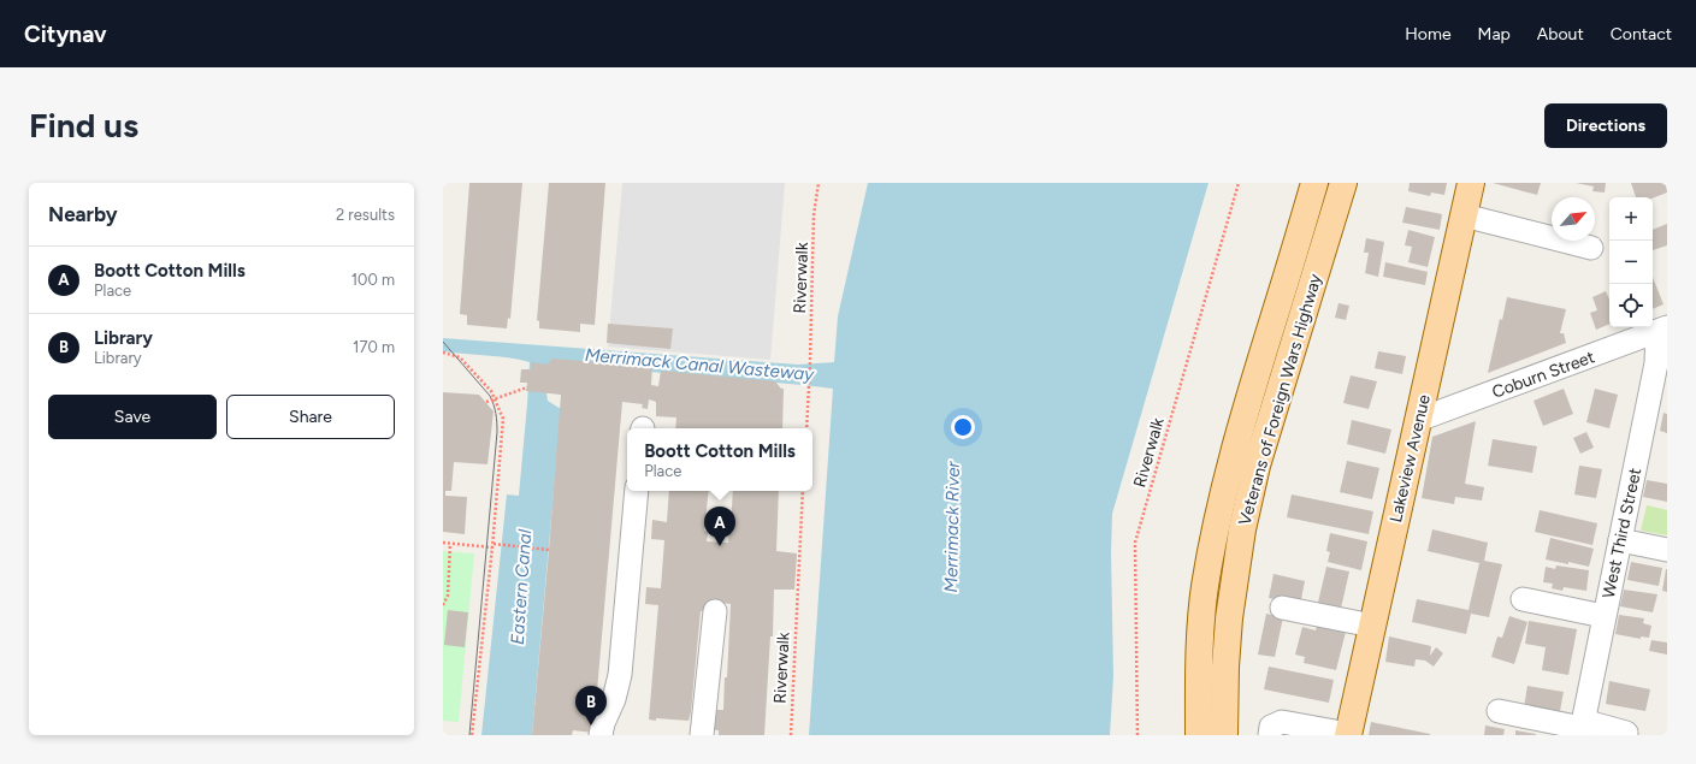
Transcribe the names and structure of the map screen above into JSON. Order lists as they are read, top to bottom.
{
  "streets": {
    "main road": ["Veterans of Foreign Wars Highway", "Lakeview Avenue"],
    "street": ["Coburn Street", "West Third Street"],
    "path": ["Riverwalk"]
  },
  "crossings": [
    ["Coburn Street", "Lakeview Avenue"],
    ["Coburn Street", "West Third Street"]
  ],
  "water": ["Merrimack Canal Wasteway", "Merrimack River", "Eastern Canal"],
  "north": "top right",
  "page": {
    "header": "Citynav",
    "nav": [
      "Home",
      "Map",
      "About",
      "Contact"
    ],
    "buttons": [
      "Directions",
      ["Save", "Share"]
    ],
    "title": "Find us",
    "heading": ["Nearby", "2 results"],
    "map_buttons": ["+", "−"],
    "list": [
      {
        "mark": "A",
        "name": "Boott Cotton Mills",
        "note": "Place",
        "value": "100 m"
      },
      {
        "mark": "B",
        "name": "Library",
        "note": "Library",
        "value": "170 m"
      }
    ],
    "popup": ["Boott Cotton Mills", "Place"],
    "pins": ["A", "B"]
  }
}
